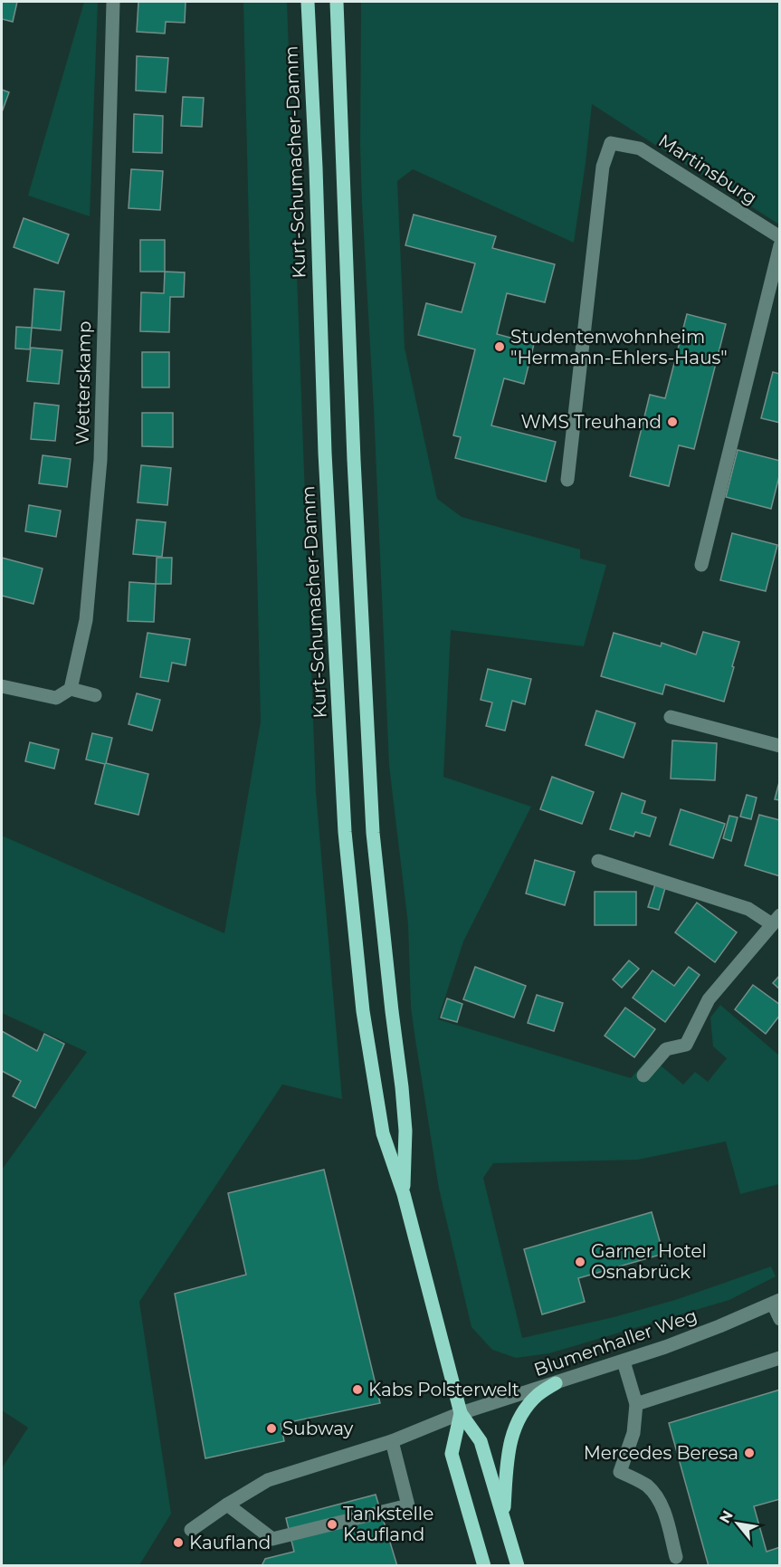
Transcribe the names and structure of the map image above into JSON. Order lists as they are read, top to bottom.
{
  "streets": {
    "main road": ["Kurt-Schumacher-Damm"],
    "street": ["Martinsburg", "Wetterskamp", "Blumenhaller Weg"]
  },
  "crossings": [
    ["Kurt-Schumacher-Damm", "Blumenhaller Weg"]
  ],
  "places": [
    "Studentenwohnheim \"Hermann-Ehlers-Haus\"",
    "WMS Treuhand",
    "Garner Hotel Osnabrück",
    "Kabs Polsterwelt",
    "Subway",
    "Mercedes Beresa",
    "Tankstelle Kaufland",
    "Kaufland"
  ],
  "north": "top left"
}
